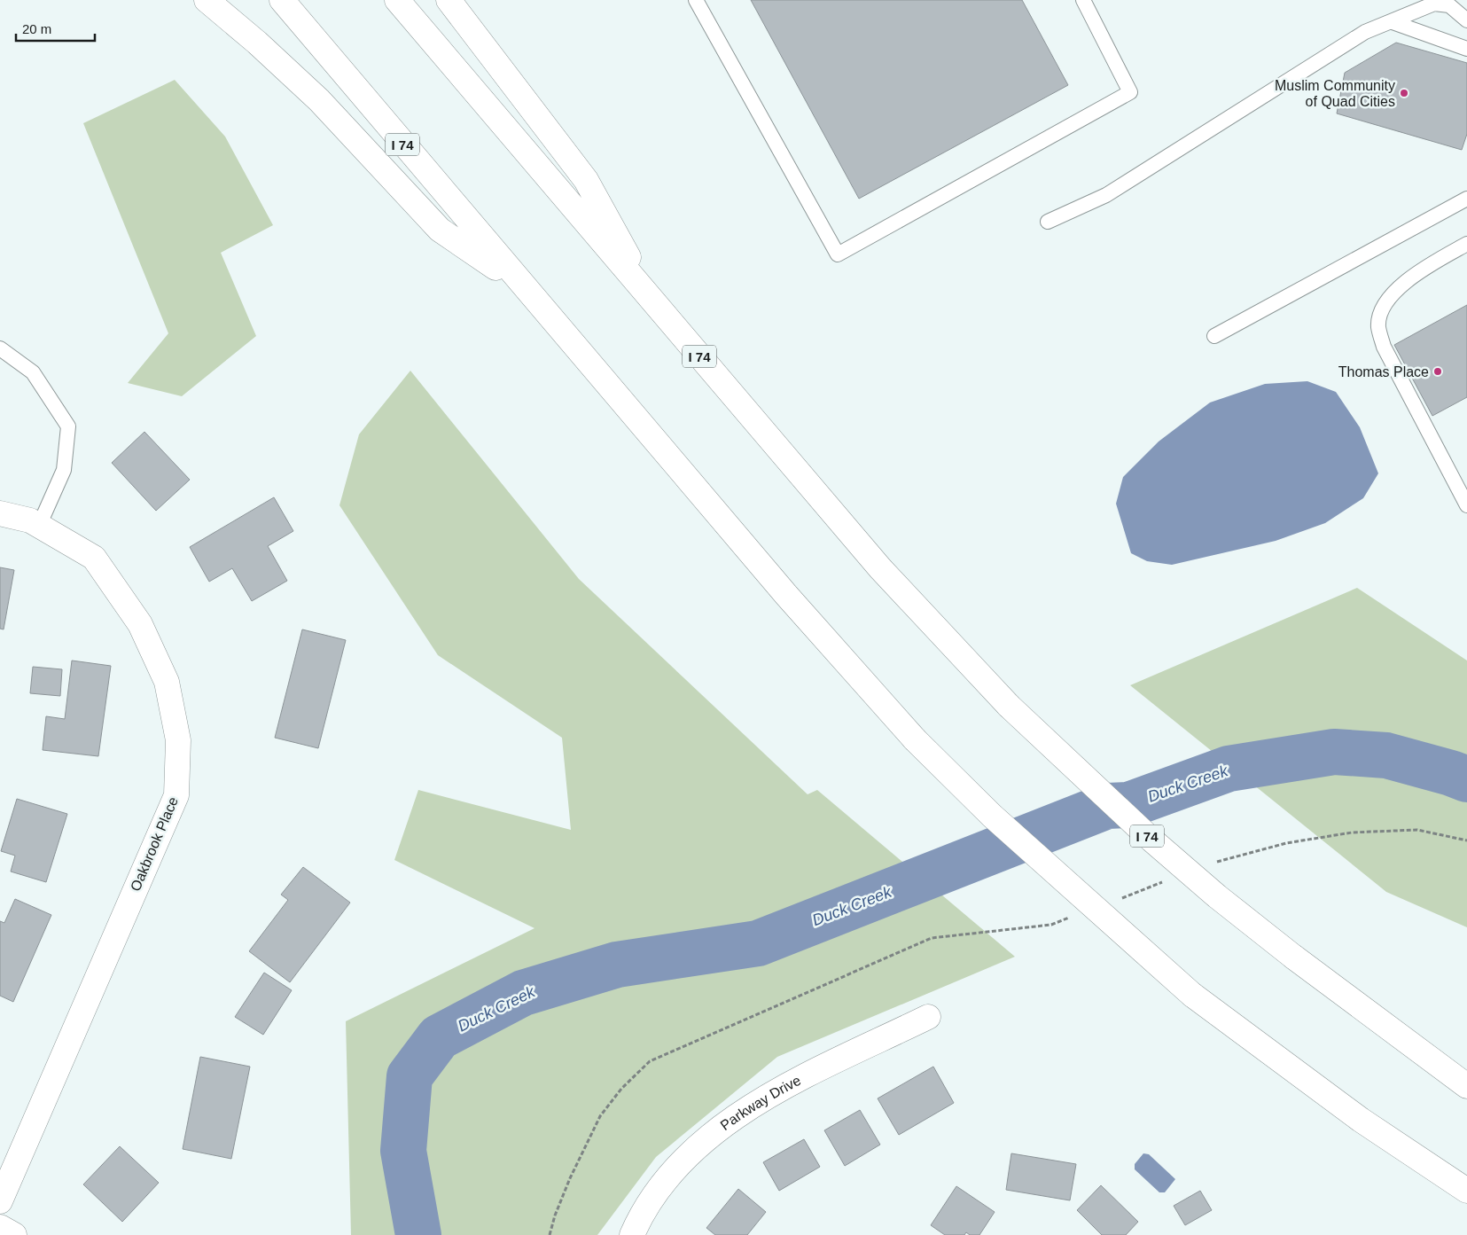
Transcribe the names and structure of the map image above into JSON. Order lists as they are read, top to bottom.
{
  "streets": {
    "main road": ["I 74", "Oakbrook Place", "Parkway Drive"]
  },
  "water": ["Duck Creek"],
  "places": ["Muslim Community of Quad Cities", "Thomas Place"],
  "scale_bar": "20 m"
}
